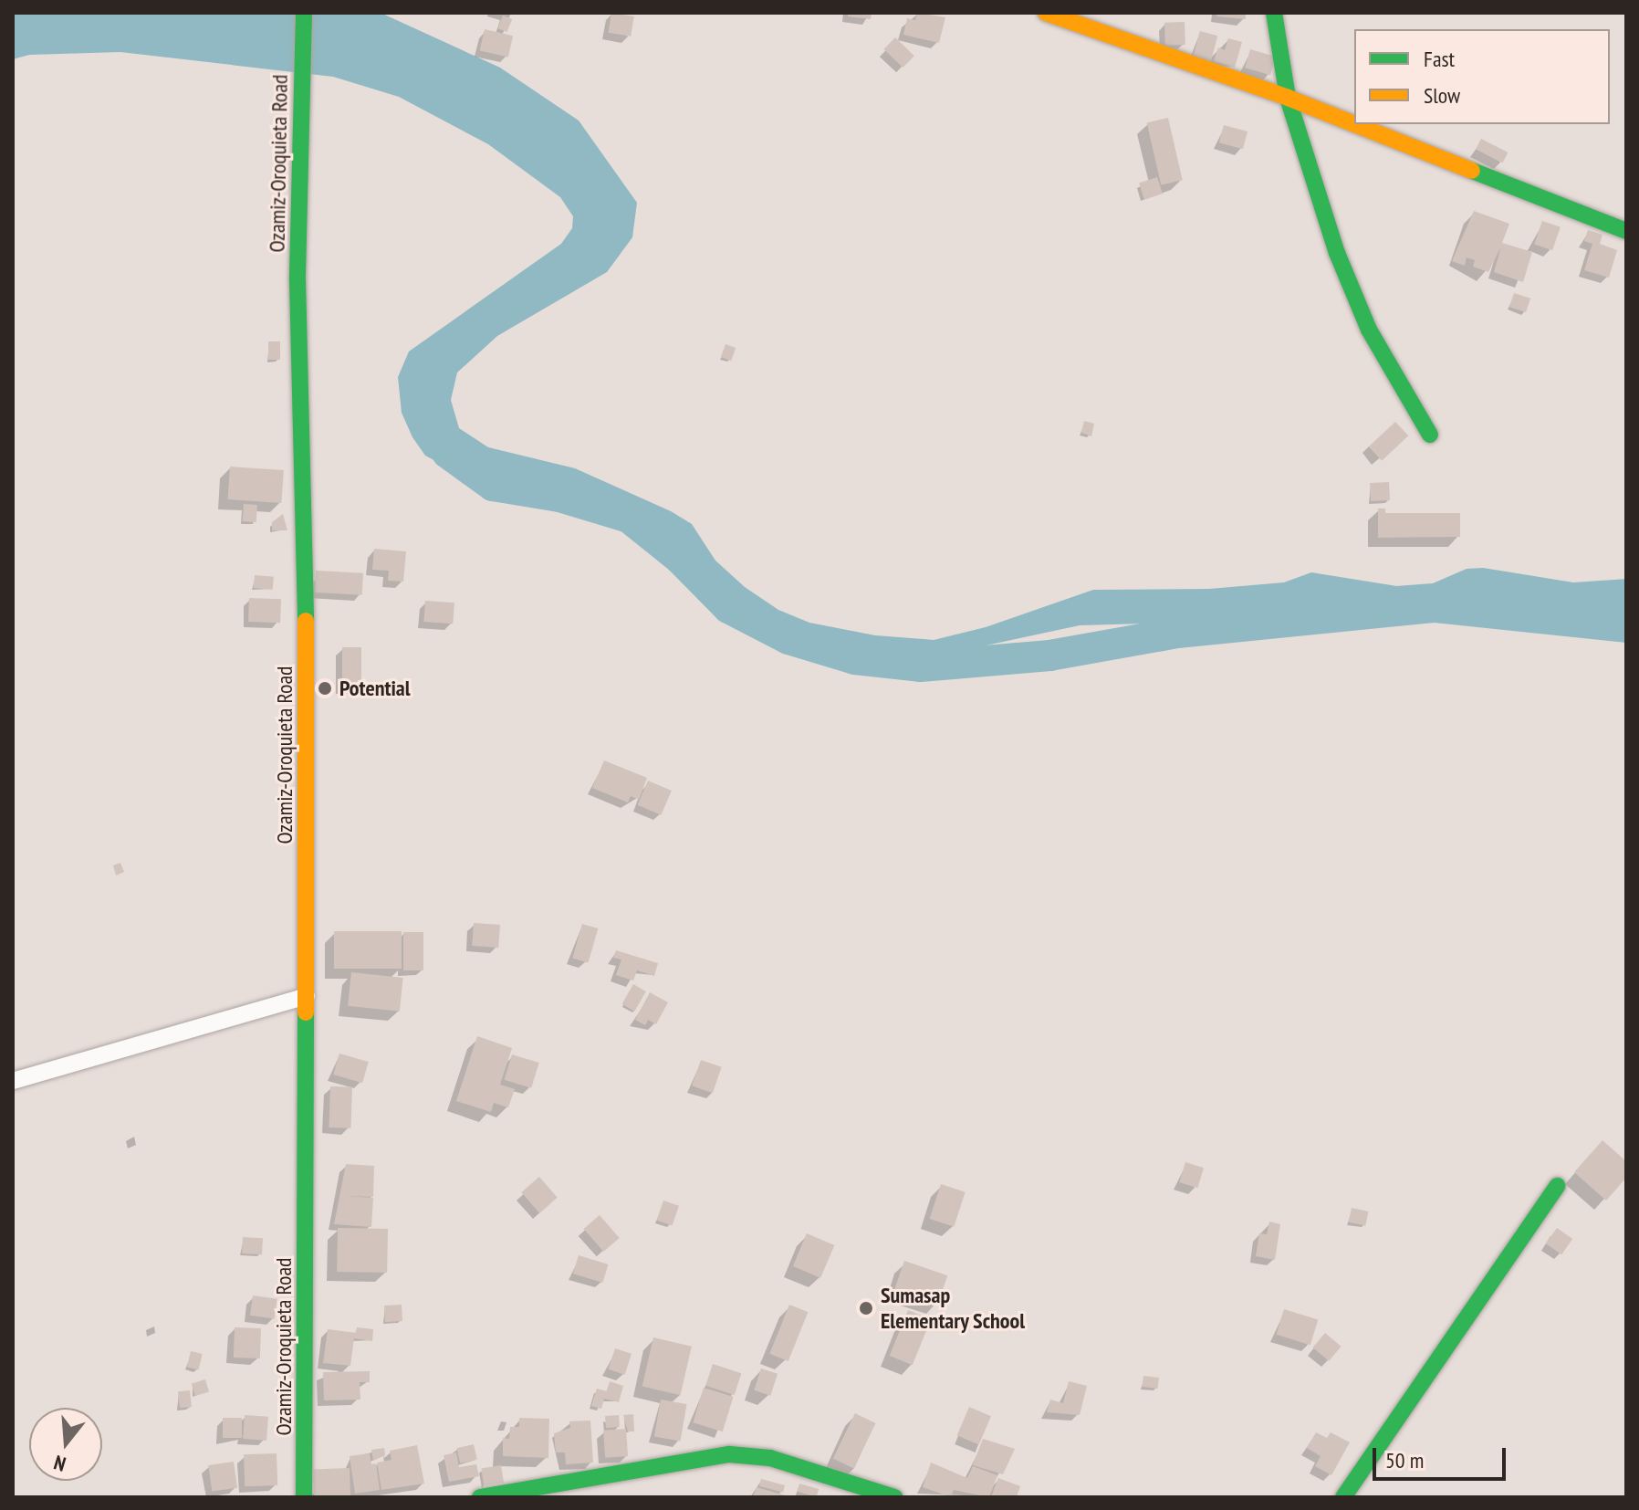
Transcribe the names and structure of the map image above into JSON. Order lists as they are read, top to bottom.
{
  "streets": {
    "main road": ["Ozamiz-Oroquieta Road"]
  },
  "places": ["Potential", "Sumasap Elementary School"],
  "legend": ["Fast", "Slow"],
  "scale_bar": "50 m",
  "north": "bottom"
}
